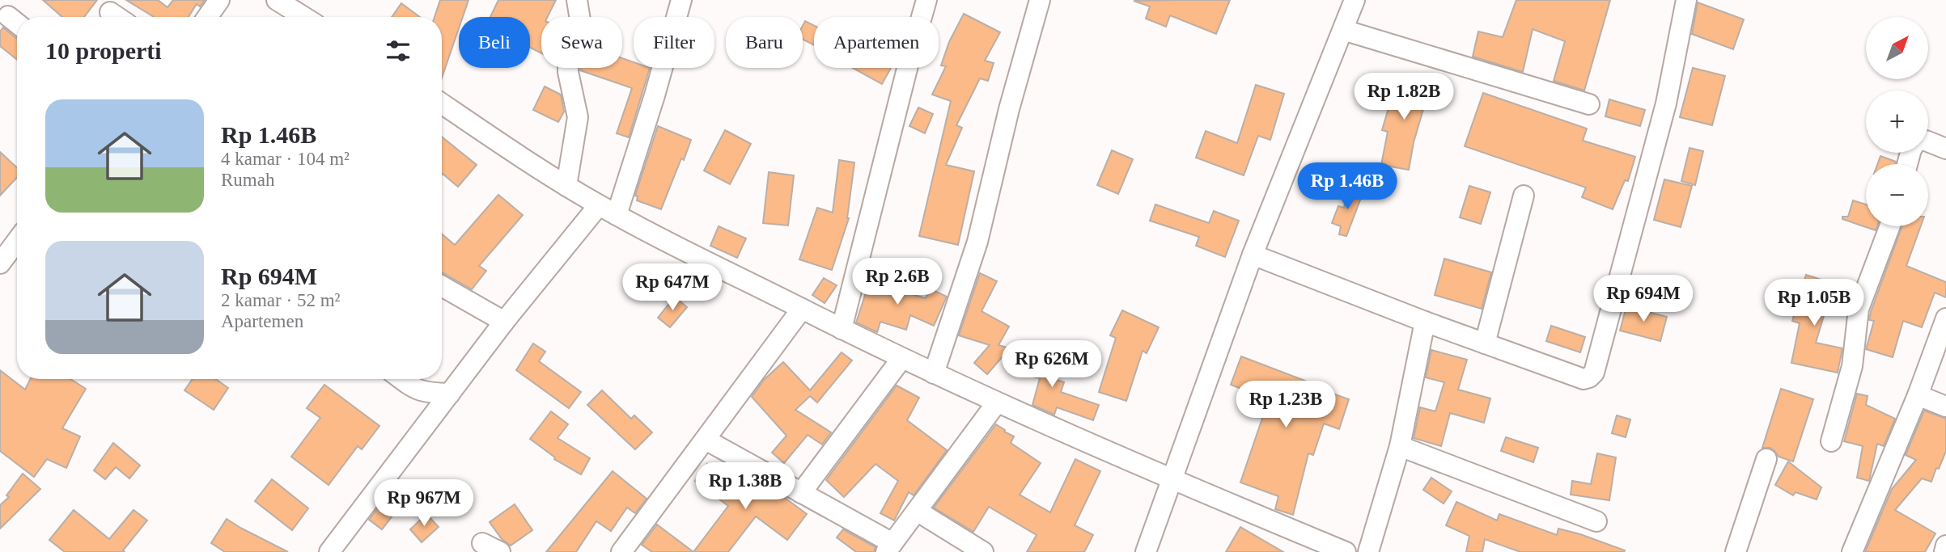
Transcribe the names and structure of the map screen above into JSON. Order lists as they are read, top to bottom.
{
  "north": "top right",
  "page": {
    "map_buttons": ["+", "−"],
    "chip": [
      "Beli",
      "Sewa",
      "Filter",
      "Baru",
      "Apartemen"
    ],
    "heading": "10 properti",
    "price": [
      "Rp 1.82B",
      "Rp 1.46B",
      "Rp 2.6B",
      "Rp 647M",
      "Rp 694M",
      "Rp 1.05B",
      "Rp 626M",
      "Rp 1.23B",
      "Rp 1.38B",
      "Rp 967M"
    ],
    "list": [
      {
        "name": "Rp 1.46B",
        "note": "4 kamar · 104 m² · Rumah"
      },
      {
        "name": "Rp 694M",
        "note": "2 kamar · 52 m² · Apartemen"
      }
    ]
  }
}
